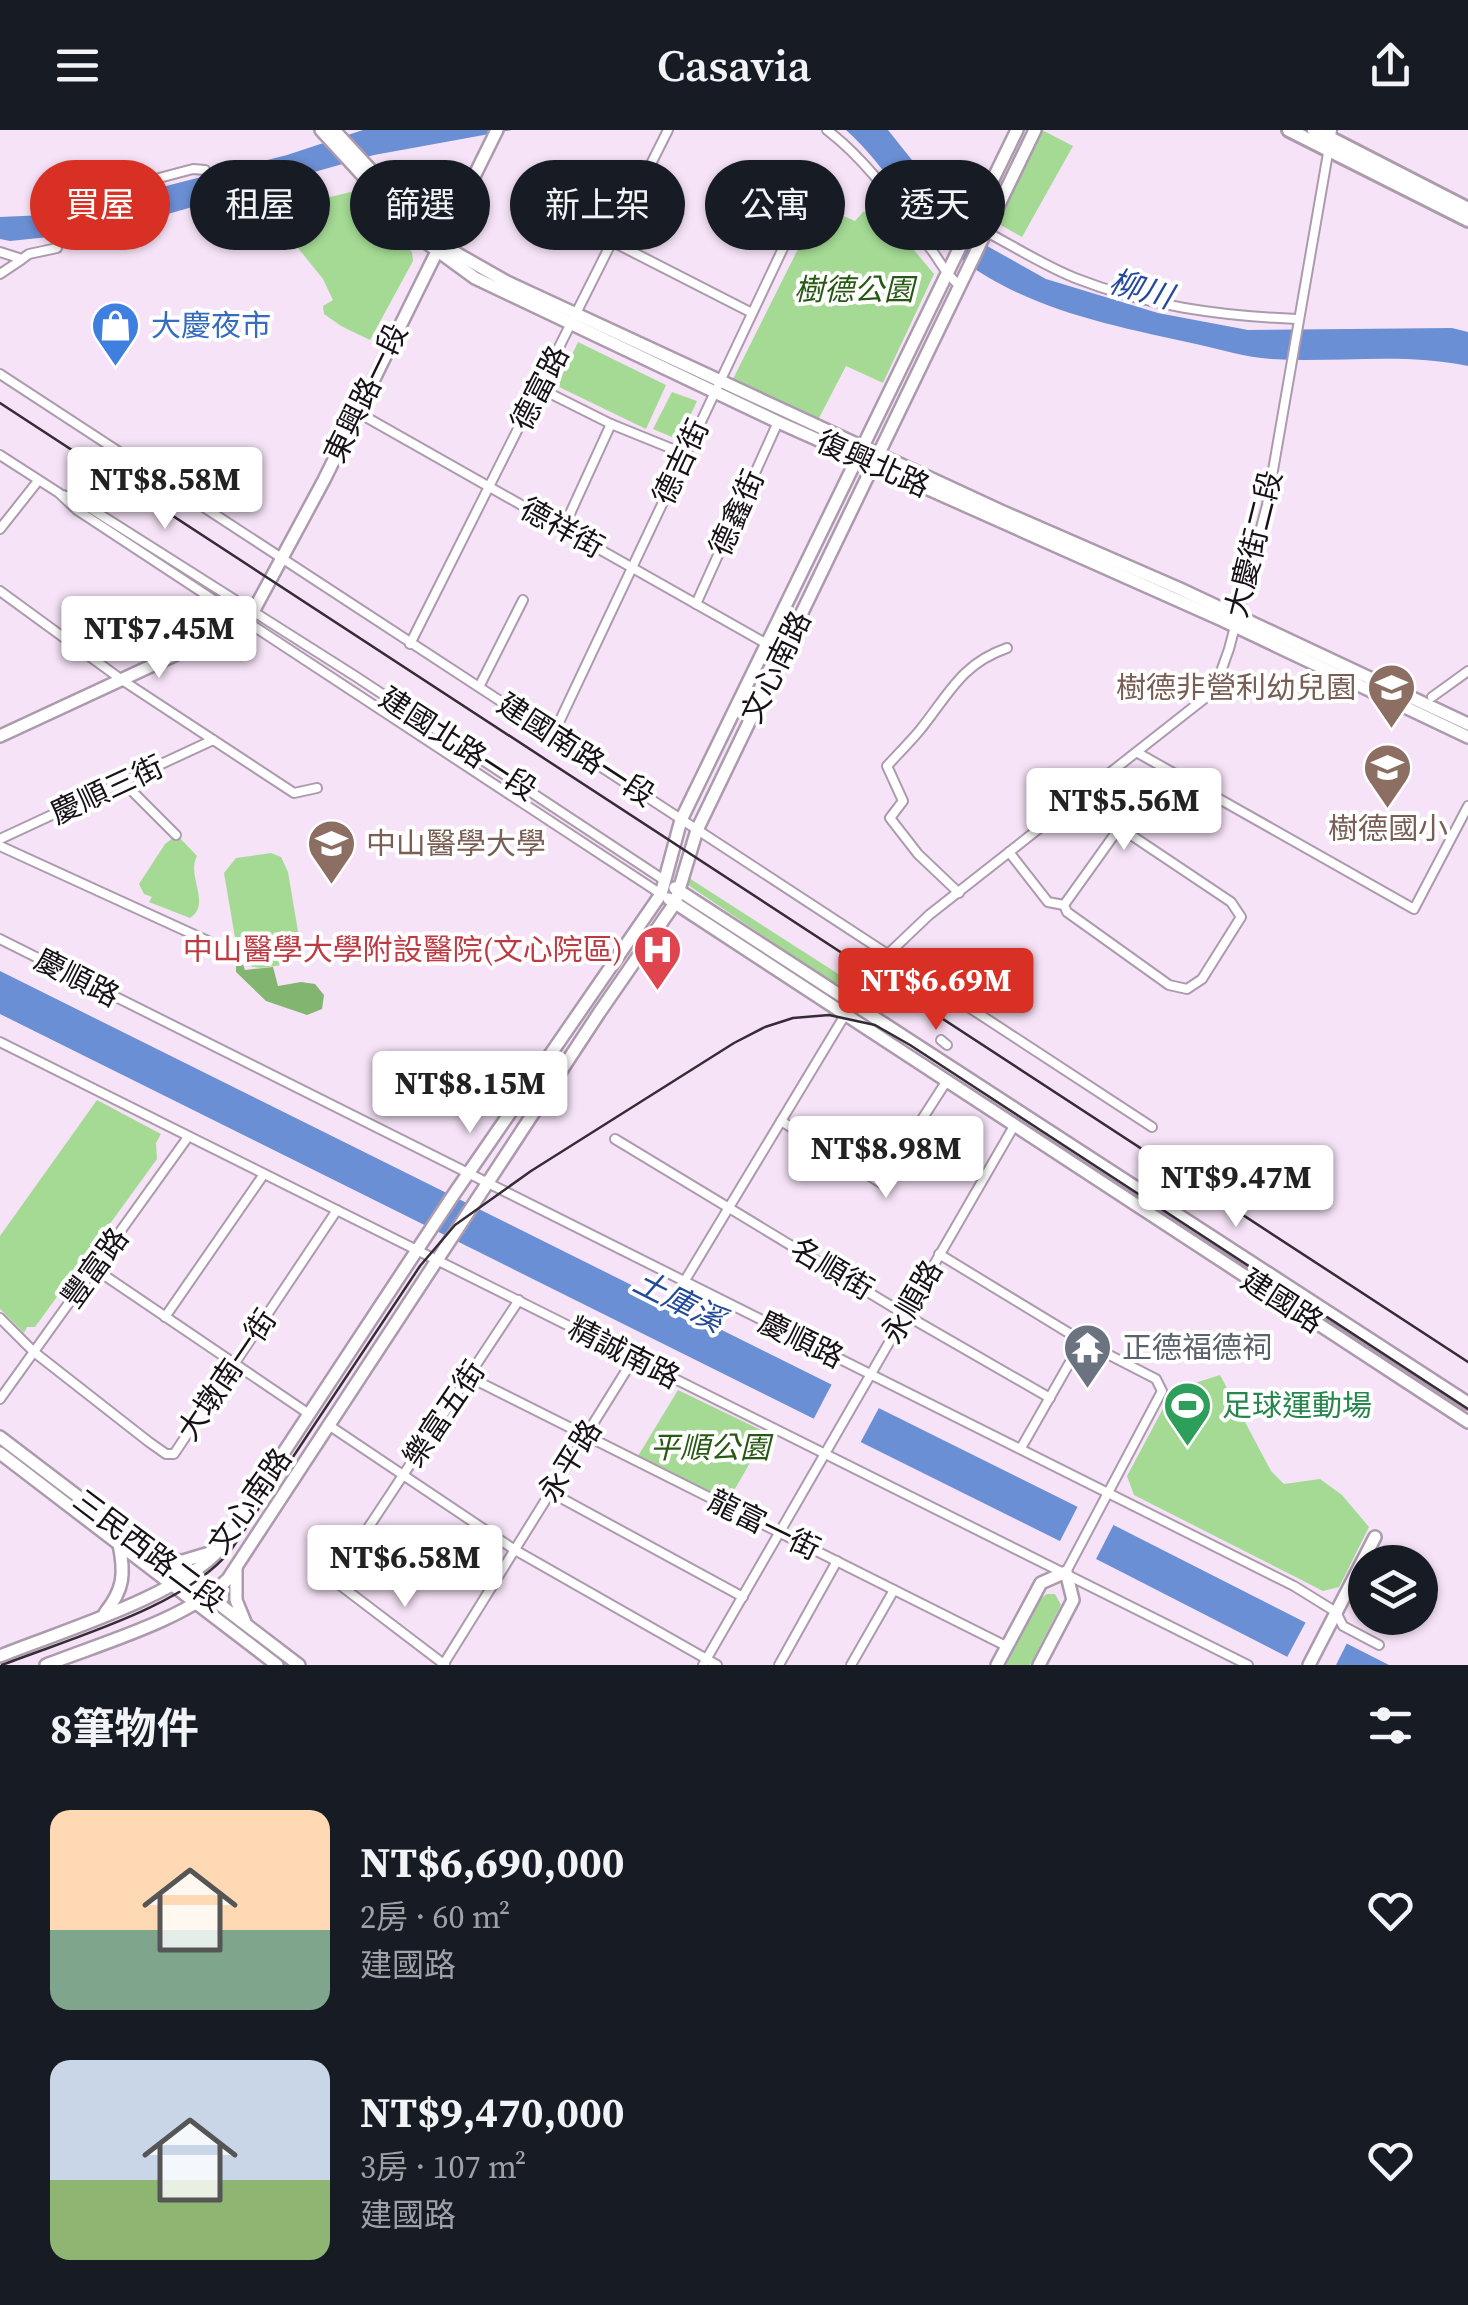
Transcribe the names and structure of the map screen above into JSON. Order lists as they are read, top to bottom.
{
  "streets": {
    "main road": [
      "東興路一段",
      "復興北路",
      "文心南路",
      "建國北路一段",
      "建國路",
      "三民西路二段"
    ],
    "street": [
      "德富路",
      "德吉街",
      "德鑫街",
      "德祥街",
      "大慶街二段",
      "建國南路一段",
      "慶順三街",
      "慶順路",
      "豐富路",
      "名順街",
      "永順路",
      "精誠南路",
      "大墩南一街",
      "樂富五街",
      "永平路",
      "龍富一街"
    ]
  },
  "crossings": [
    ["德富路", "復興北路"],
    ["德富路", "德祥街"],
    ["德富路", "建國南路一段"],
    ["東興路一段", "德祥街"],
    ["東興路一段", "建國北路一段"],
    ["東興路一段", "建國南路一段"],
    ["德吉街", "復興北路"],
    ["德吉街", "德祥街"],
    ["德吉街", "建國南路一段"],
    ["復興北路", "德鑫街"],
    ["復興北路", "大慶街二段"],
    ["復興北路", "文心南路"],
    ["德鑫街", "德祥街"],
    ["德祥街", "文心南路"],
    ["大慶街二段", "建國北路一段"],
    ["大慶街二段", "建國南路一段"],
    ["大慶街二段", "慶順路"],
    ["大慶街二段", "名順街"],
    ["大慶街二段", "建國路"],
    ["文心南路", "建國北路一段"],
    ["文心南路", "建國南路一段"],
    ["文心南路", "慶順路"],
    ["文心南路", "精誠南路"],
    ["文心南路", "三民西路二段"],
    ["建國北路一段", "建國路"],
    ["慶順路", "永順路"],
    ["豐富路", "精誠南路"],
    ["豐富路", "大墩南一街"],
    ["名順街", "永順路"],
    ["建國路", "永順路"],
    ["永順路", "精誠南路"],
    ["精誠南路", "大墩南一街"],
    ["精誠南路", "樂富五街"],
    ["精誠南路", "永平路"],
    ["樂富五街", "永平路"],
    ["樂富五街", "龍富一街"],
    ["永平路", "龍富一街"]
  ],
  "water": ["柳川", "土庫溪"],
  "parks": ["樹德公園", "平順公園"],
  "places": {
    "shop": ["大慶夜市"],
    "school or university": ["樹德非營利幼兒園", "樹德國小", "中山醫學大學"],
    "hospital": ["中山醫學大學附設醫院(文心院區)"],
    "temple": ["正德福德祠"],
    "sports": ["足球運動場"]
  },
  "page": {
    "header": "Casavia",
    "chip": [
      "買屋",
      "租屋",
      "篩選",
      "新上架",
      "公寓",
      "透天"
    ],
    "price": [
      "NT$8.58M",
      "NT$7.45M",
      "NT$5.56M",
      "NT$6.69M",
      "NT$8.15M",
      "NT$8.98M",
      "NT$9.47M",
      "NT$6.58M"
    ],
    "heading": "8筆物件",
    "list": [
      {
        "name": "NT$6,690,000",
        "note": "2房 · 60 m² · 建國路"
      },
      {
        "name": "NT$9,470,000",
        "note": "3房 · 107 m² · 建國路"
      }
    ]
  }
}
